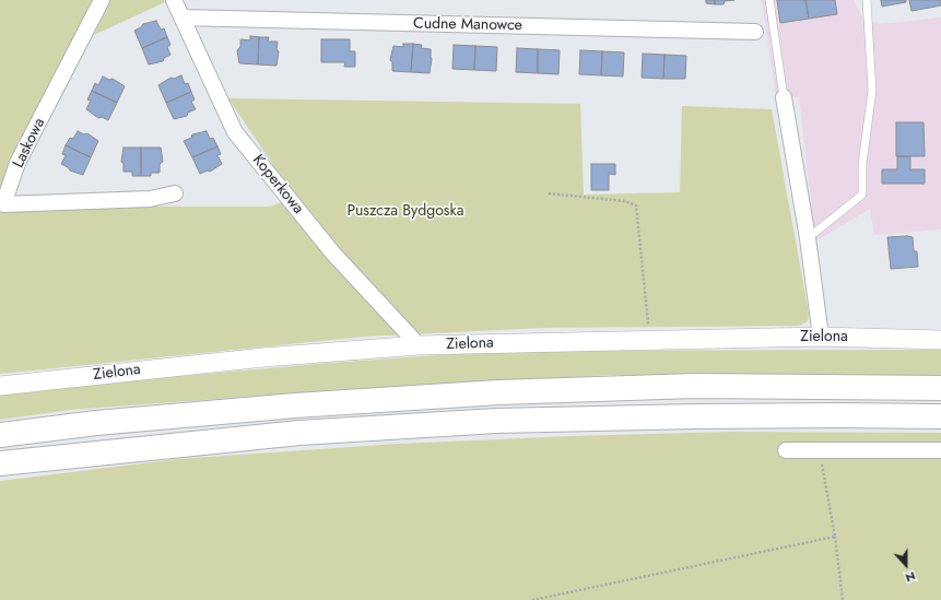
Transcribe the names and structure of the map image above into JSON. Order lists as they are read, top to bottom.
{
  "streets": {
    "street": [
      "Cudne Manowce",
      "Laskowa",
      "Koperkowa",
      "Zielona"
    ]
  },
  "crossings": [
    ["Cudne Manowce", "Koperkowa"],
    ["Koperkowa", "Zielona"]
  ],
  "parks": ["Puszcza Bydgoska"],
  "north": "bottom"
}
